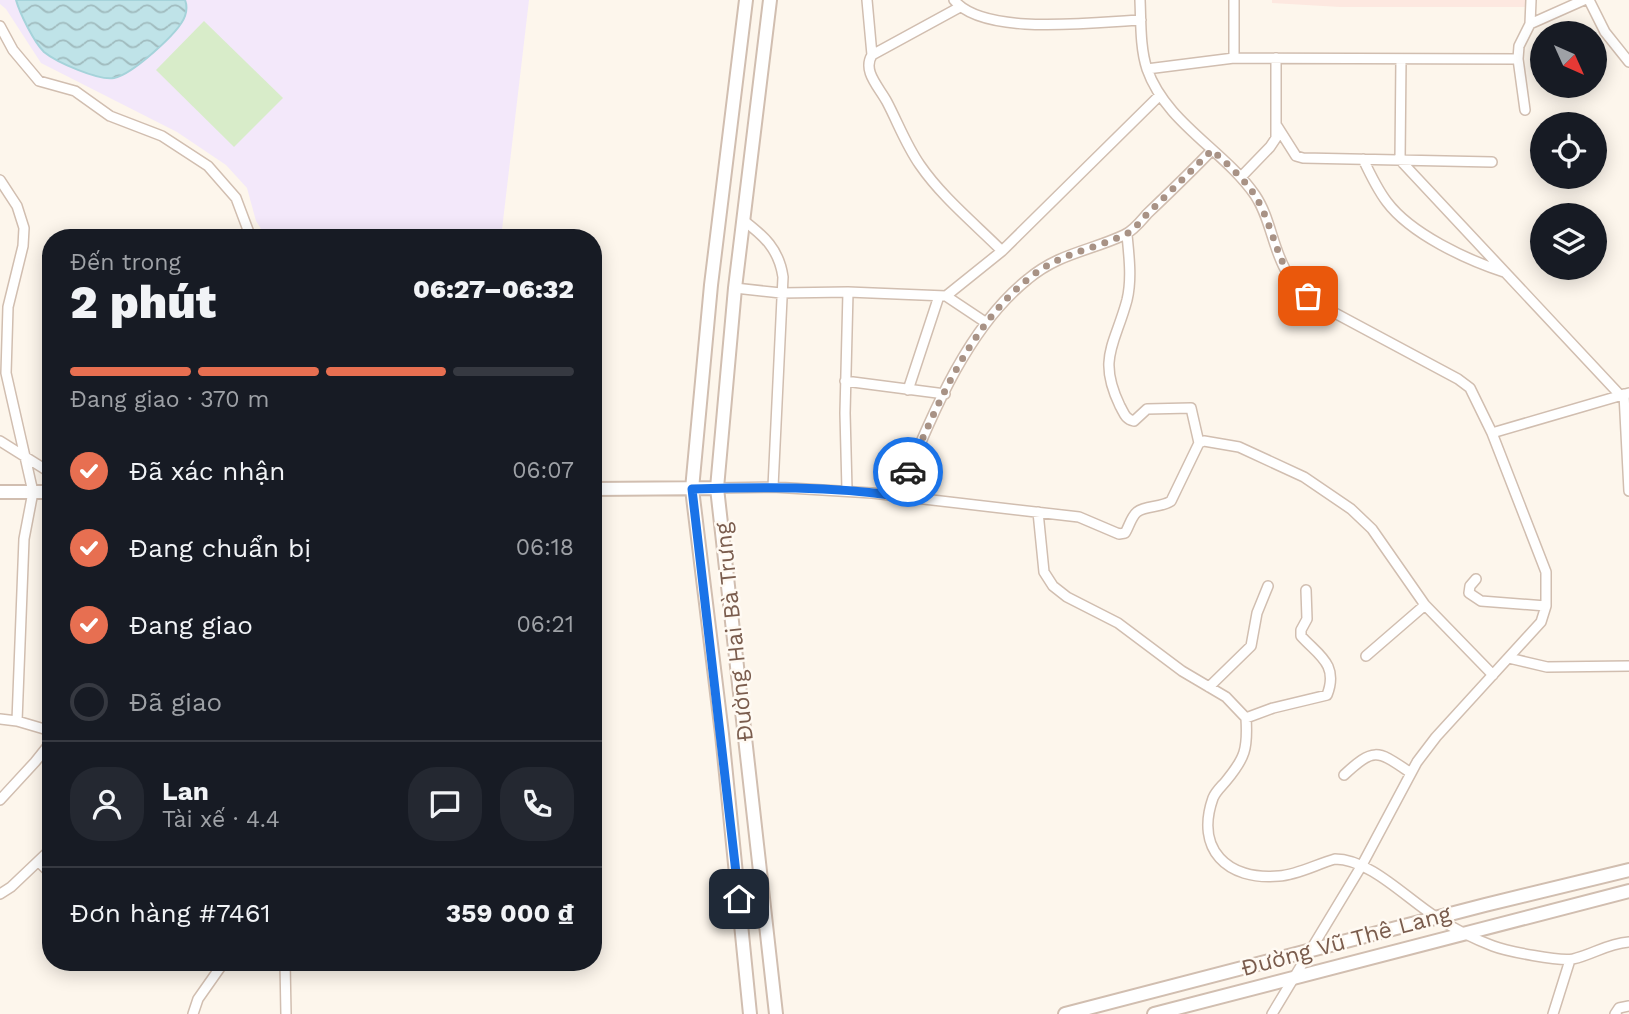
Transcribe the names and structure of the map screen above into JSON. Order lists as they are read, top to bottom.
{
  "streets": {
    "street": ["Đường Hai Bà Trưng", "Đường Vũ Thê Lang"]
  },
  "north": "bottom right",
  "page": {
    "heading": ["2 phút", "Đến trong", "06:27–06:32"],
    "panel": [
      "Lan",
      "Tài xế · 4.4",
      "Đơn hàng #7461",
      "359 000 ₫"
    ],
    "bar": "Đang giao · 370 m",
    "list": [
      ["Đã xác nhận", "06:07"],
      ["Đang chuẩn bị", "06:18"],
      ["Đang giao", "06:21"],
      "Đã giao"
    ]
  }
}
